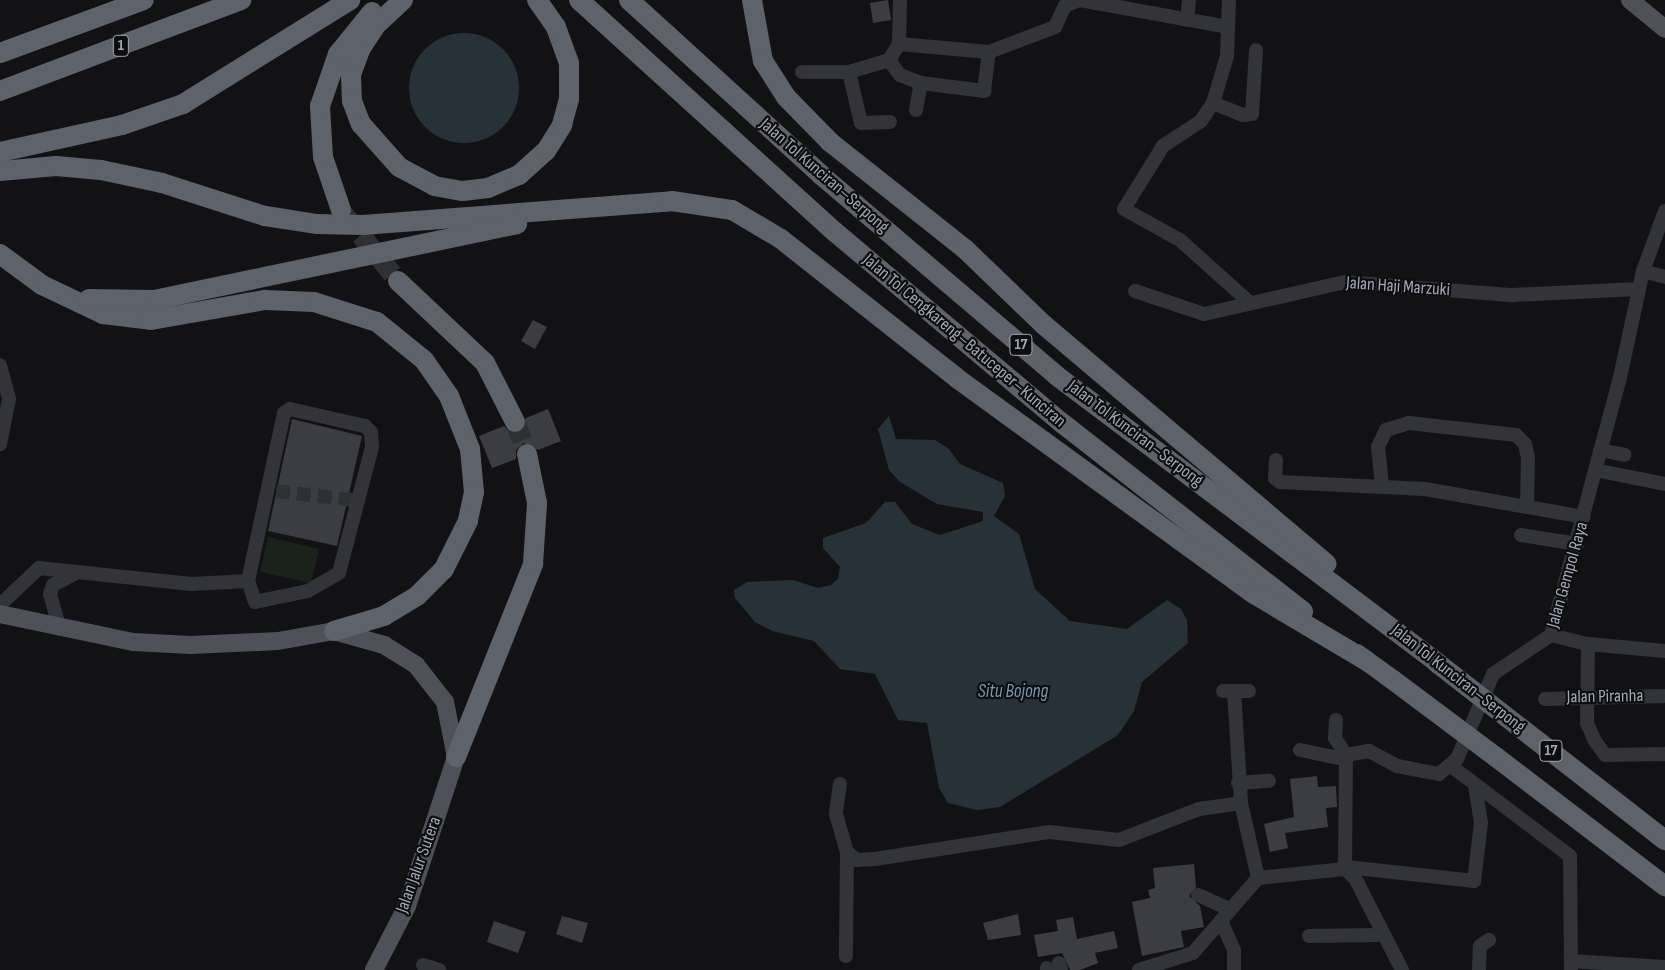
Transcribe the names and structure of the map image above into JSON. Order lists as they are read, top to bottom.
{
  "streets": {
    "highway": [
      "1",
      "Jalan Tol Kunciran–Serpong",
      "Jalan Tol Cengkareng–Batuceper–Kunciran",
      "17"
    ],
    "main road": ["Jalan Jalur Sutera"],
    "street": ["Jalan Haji Marzuki", "Jalan Gempol Raya", "Jalan Piranha"]
  },
  "crossings": [
    ["Jalan Haji Marzuki", "Jalan Gempol Raya"],
    ["Jalan Tol Cengkareng–Batuceper–Kunciran", "17"]
  ],
  "water": ["Situ Bojong"]
}
